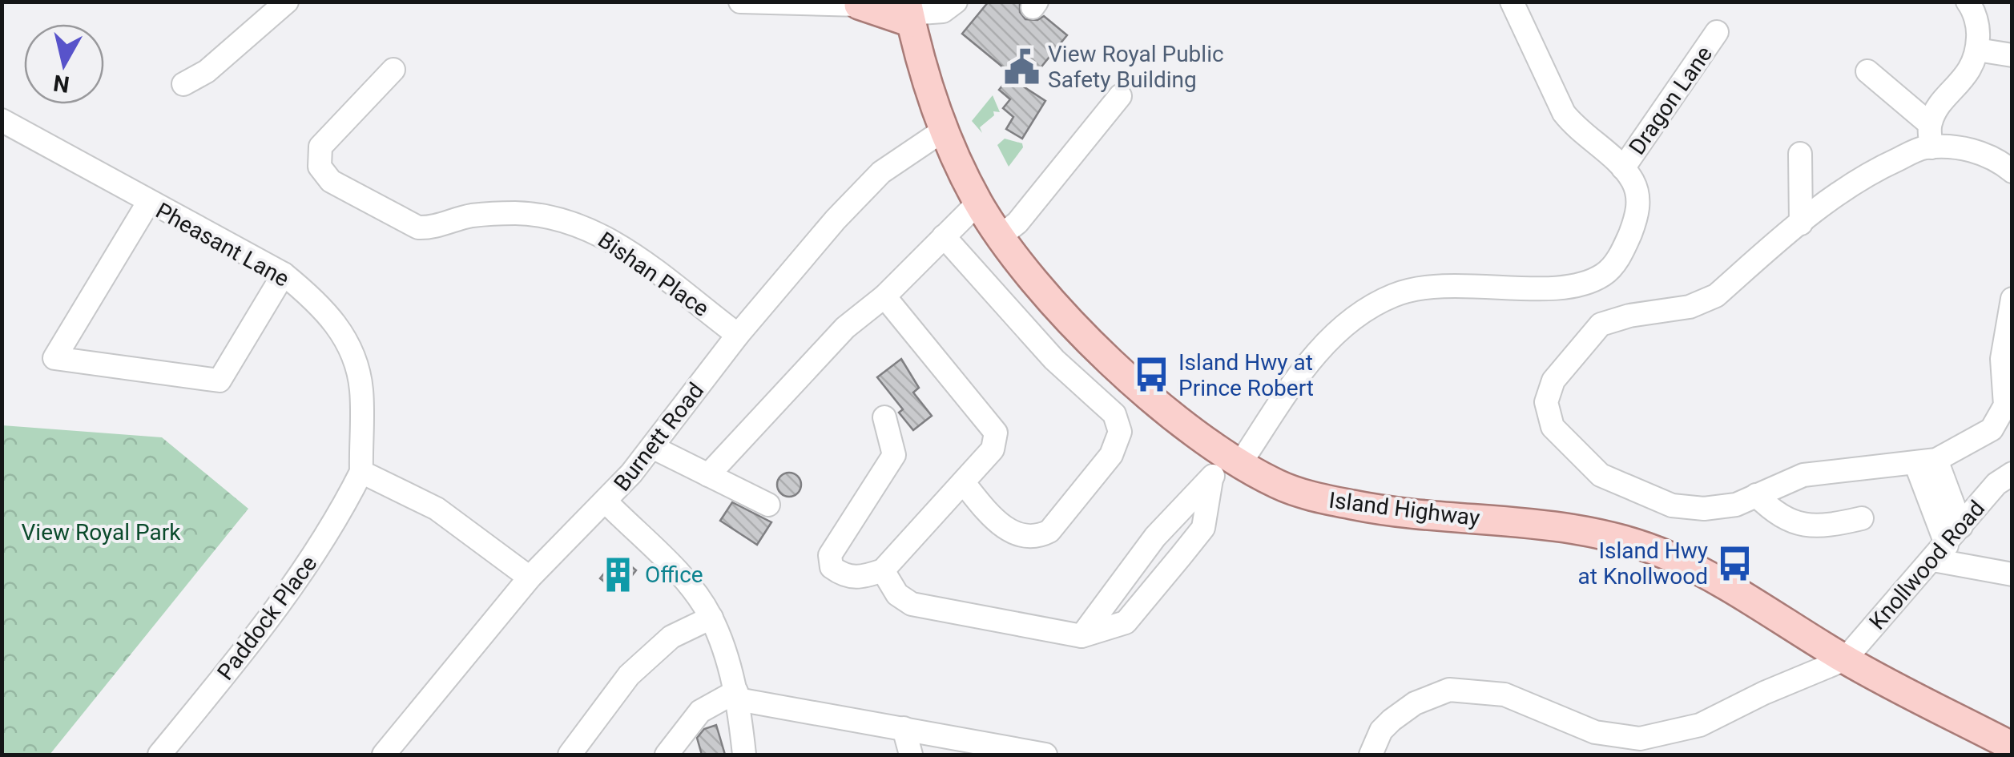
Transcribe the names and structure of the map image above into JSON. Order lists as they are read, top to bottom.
{
  "streets": {
    "main road": ["Island Highway"],
    "street": [
      "Dragon Lane",
      "Pheasant Lane",
      "Bishan Place",
      "Burnett Road",
      "Knollwood Road",
      "Paddock Place"
    ]
  },
  "crossings": [
    ["Pheasant Lane", "Paddock Place"],
    ["Bishan Place", "Burnett Road"],
    ["Burnett Road", "Island Highway"],
    ["Island Highway", "Knollwood Road"]
  ],
  "parks": ["View Royal Park"],
  "places": {
    "public building": ["View Royal Public Safety Building"],
    "bus stop": ["Island Hwy at Prince Robert", "Island Hwy at Knollwood"],
    "building": ["Office"]
  },
  "north": "bottom"
}
